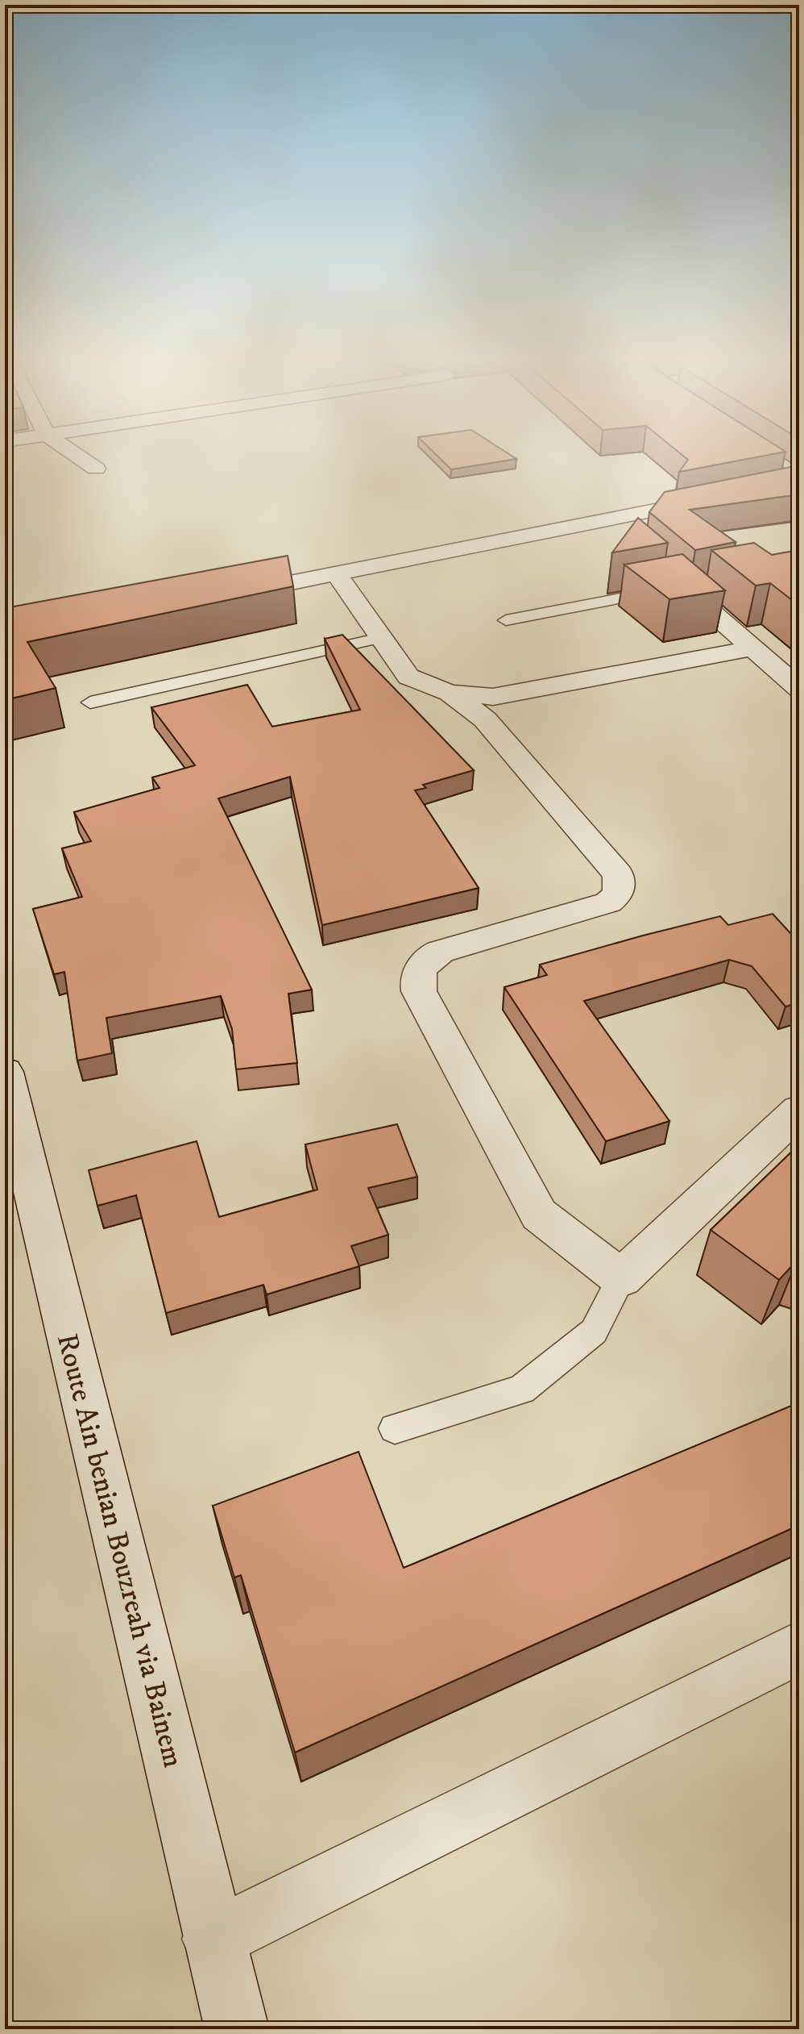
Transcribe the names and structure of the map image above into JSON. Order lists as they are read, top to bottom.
{
  "streets": {
    "street": ["Route Ain benian Bouzreah via Bainem"]
  }
}
